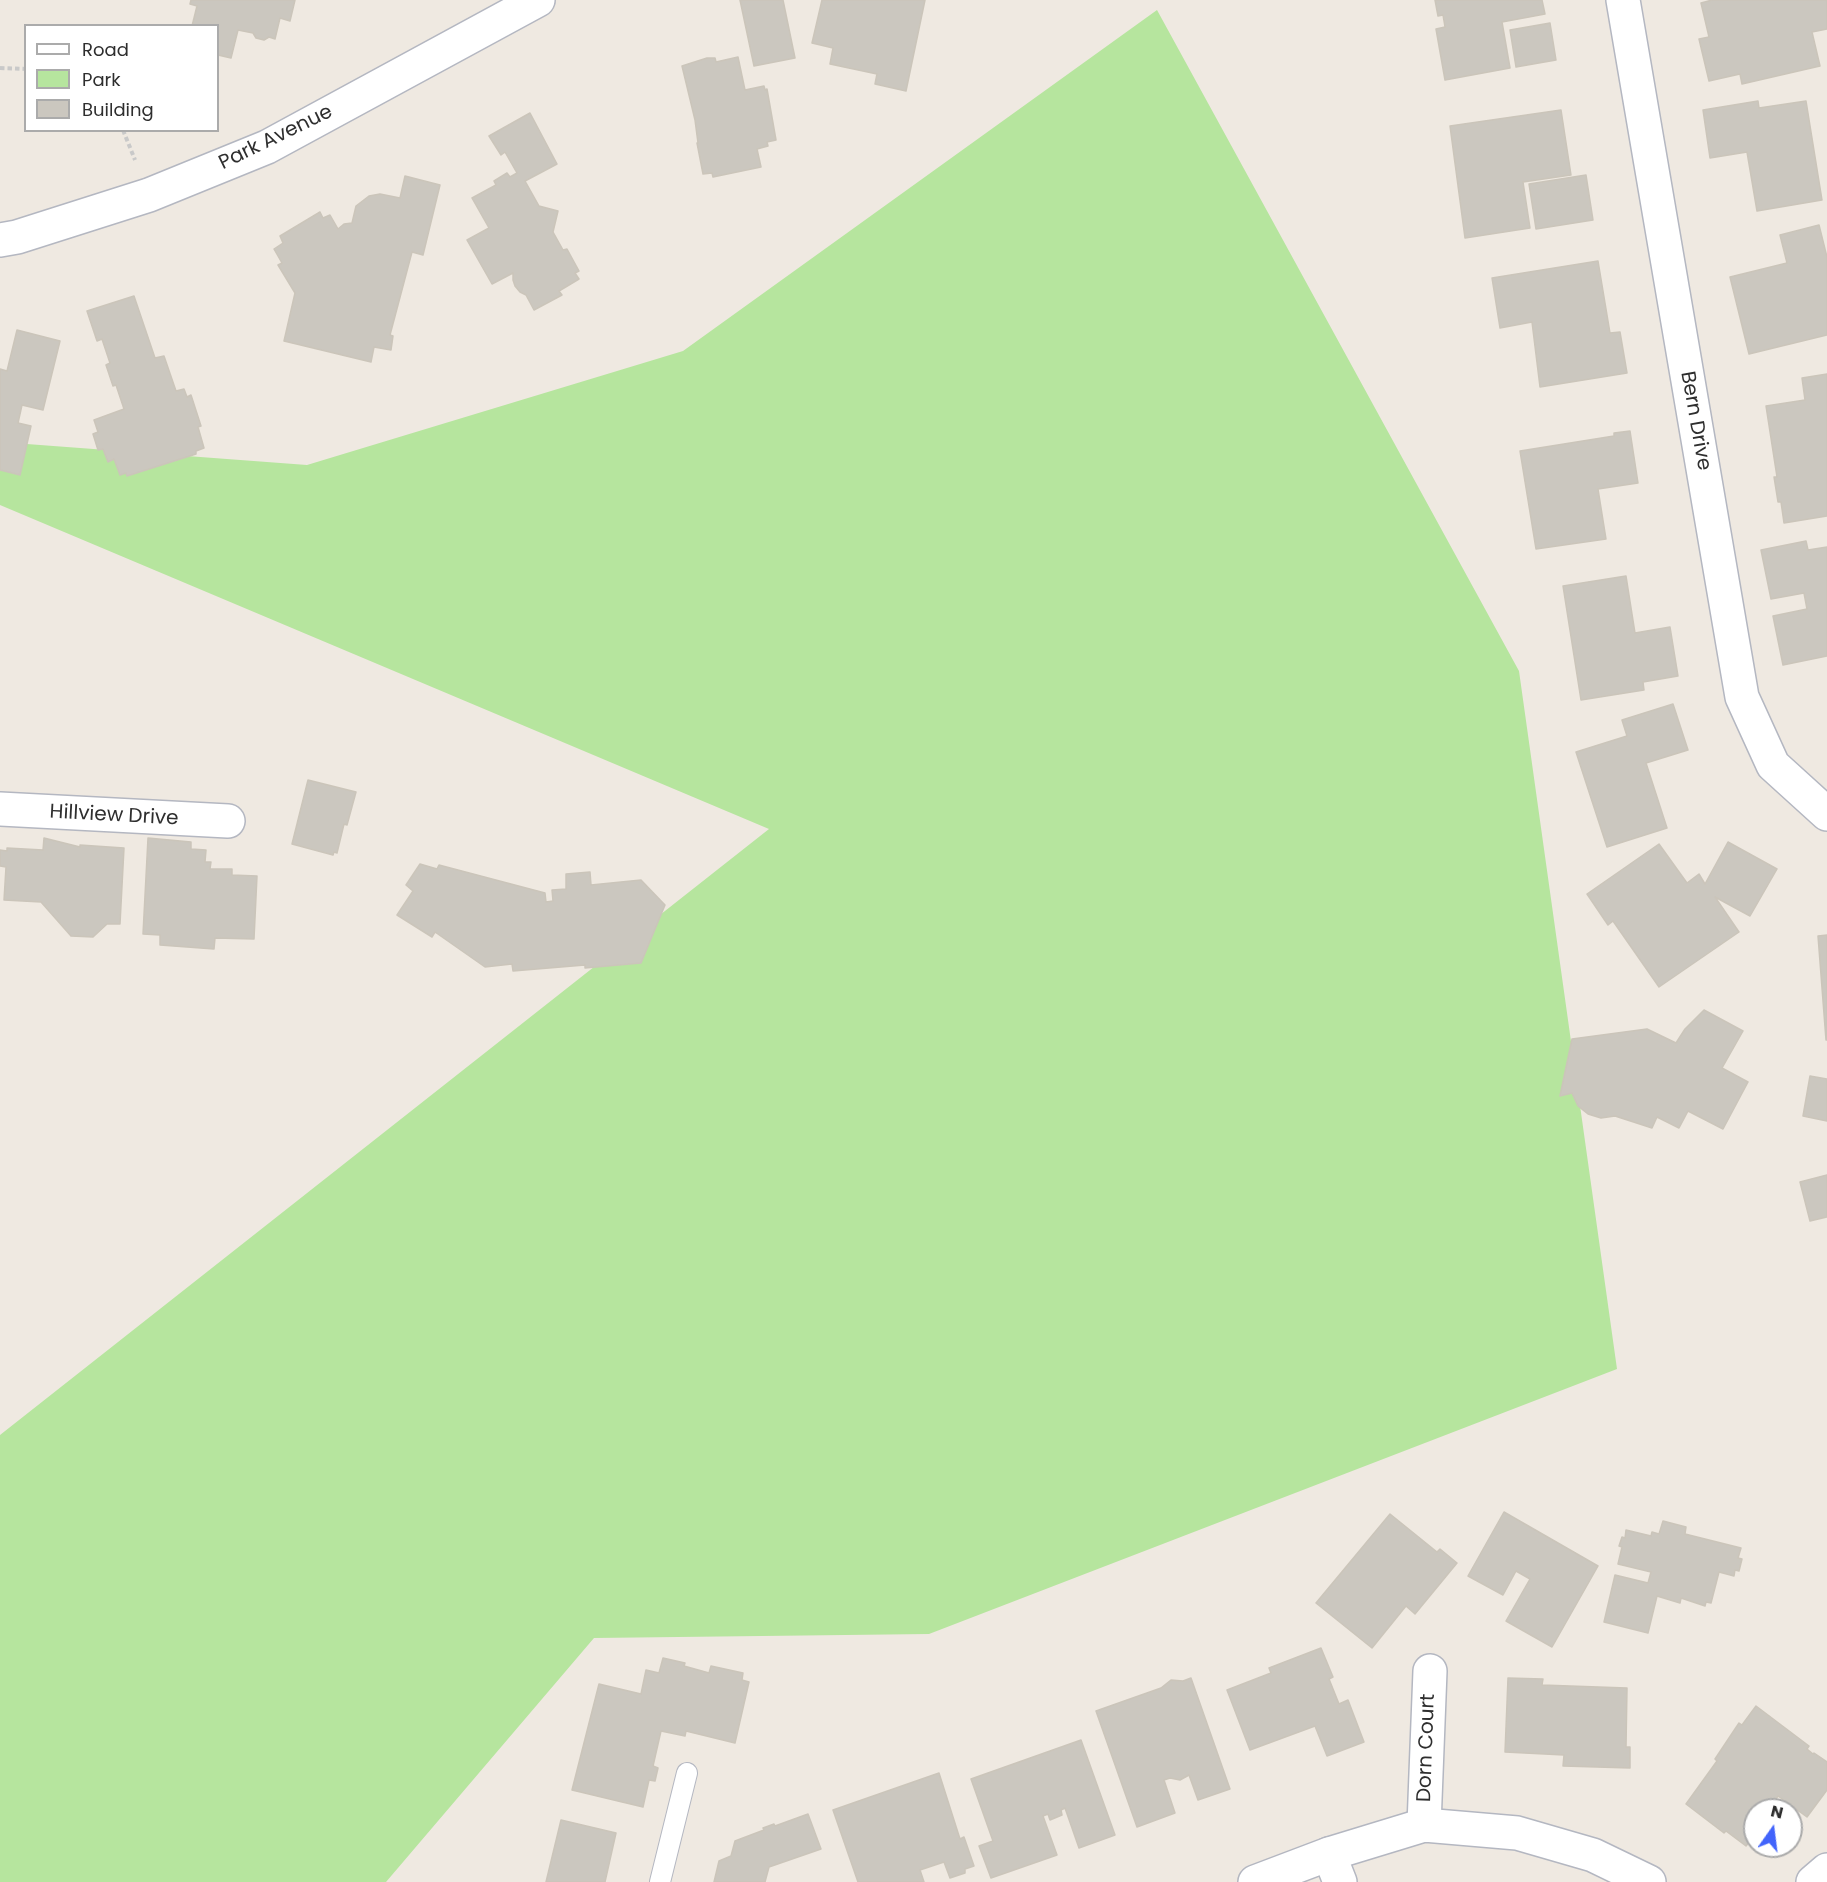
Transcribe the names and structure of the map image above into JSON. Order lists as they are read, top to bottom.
{
  "streets": {
    "street": [
      "Park Avenue",
      "Bern Drive",
      "Hillview Drive",
      "Dorn Court"
    ]
  },
  "legend": ["Road", "Park", "Building"],
  "north": "top"
}
